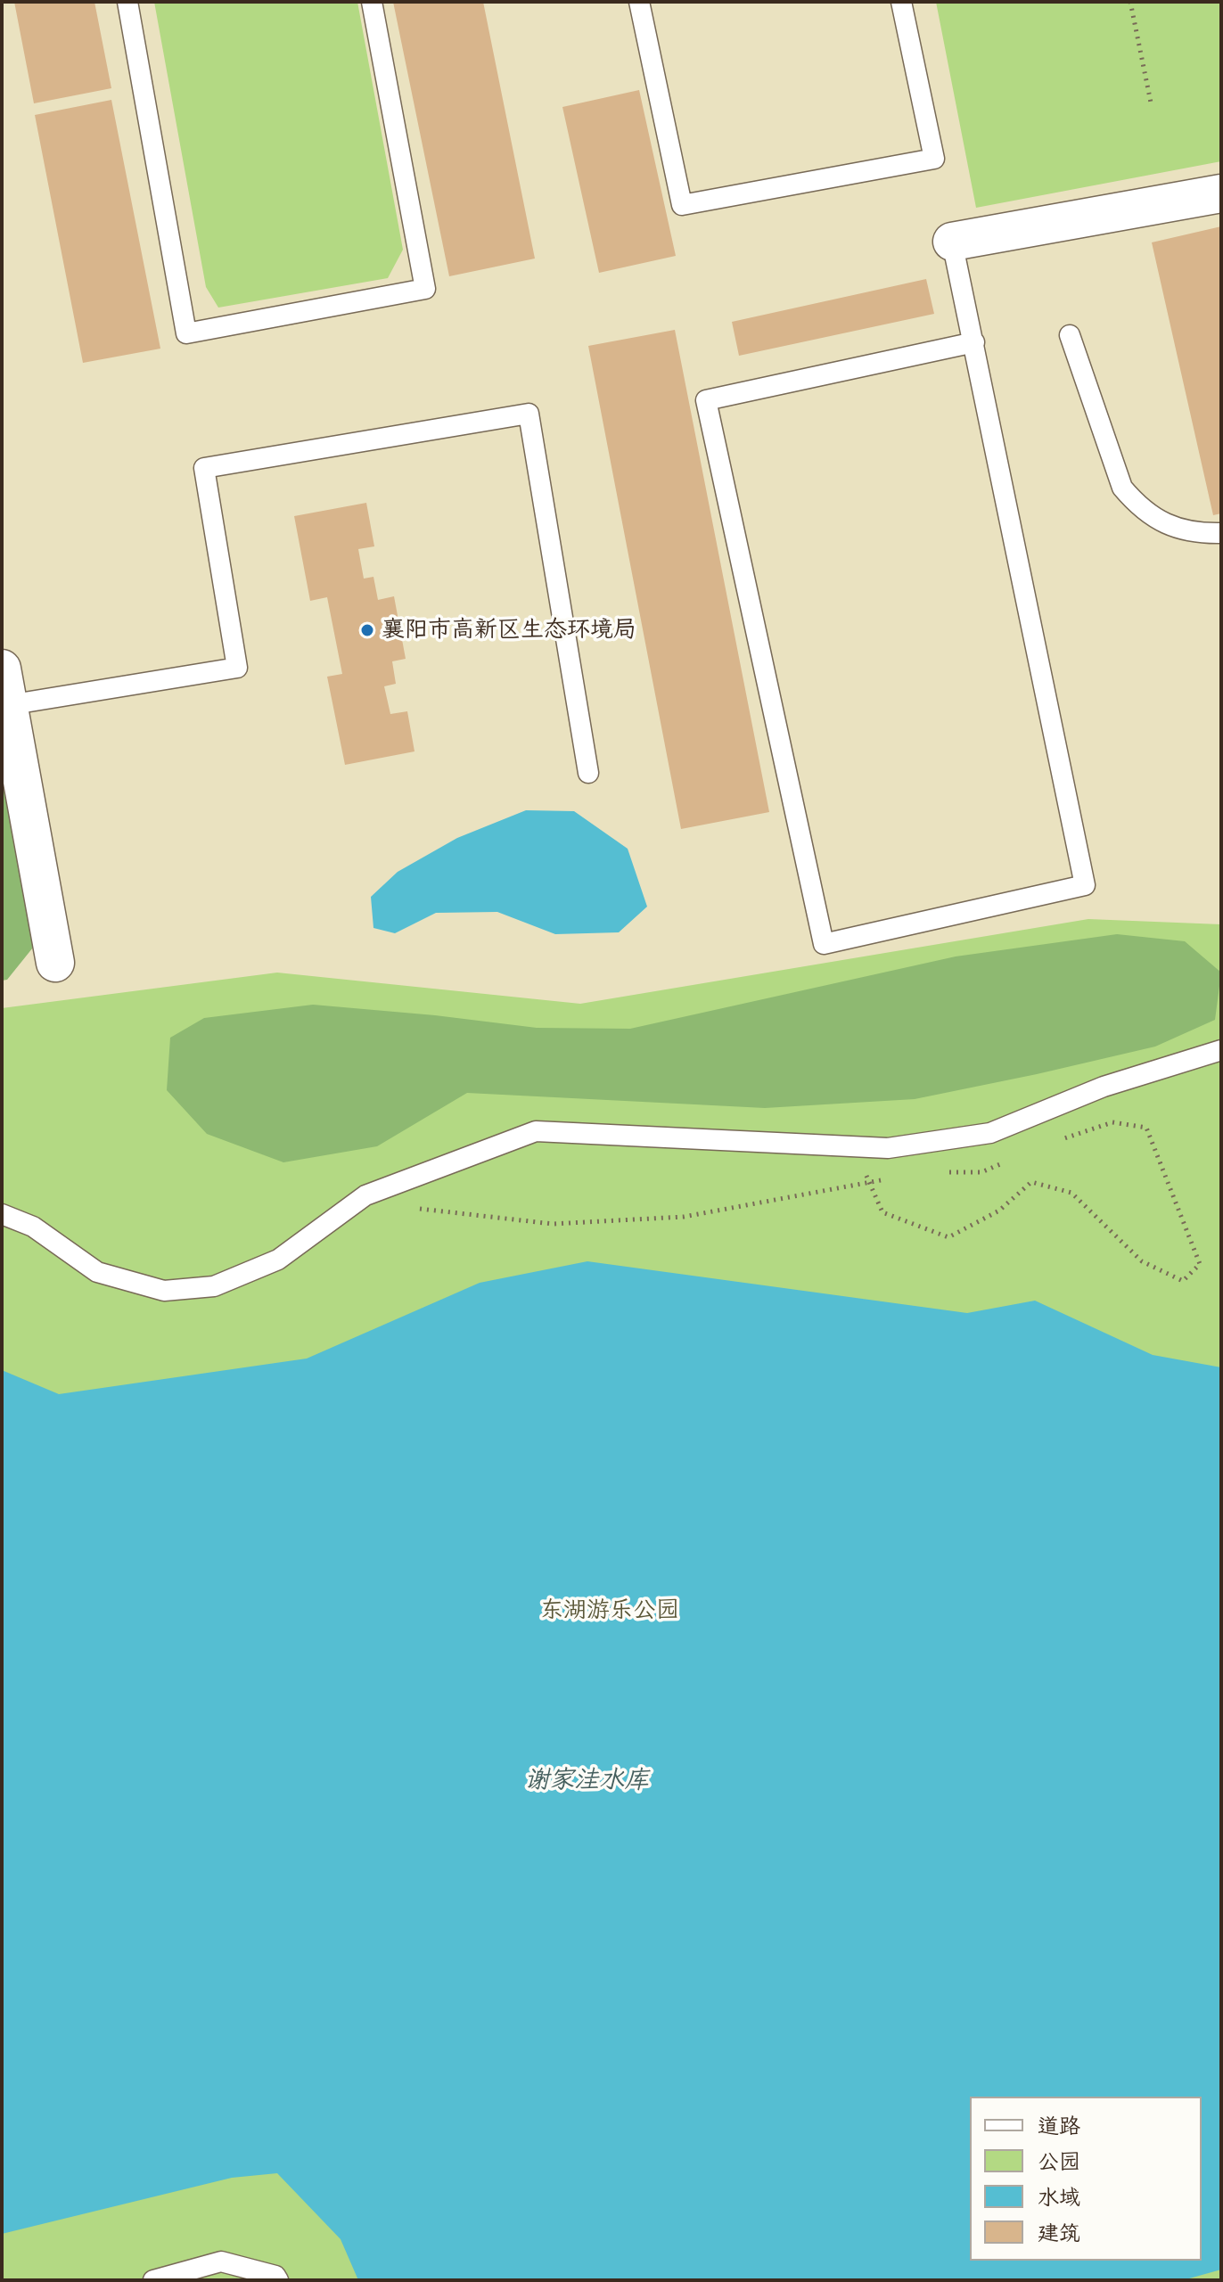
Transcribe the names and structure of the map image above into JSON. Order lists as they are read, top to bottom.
{
  "water": ["谢家洼水库"],
  "parks": ["东湖游乐公园"],
  "places": ["襄阳市高新区生态环境局"],
  "legend": [
    "道路",
    "公园",
    "水域",
    "建筑"
  ]
}
